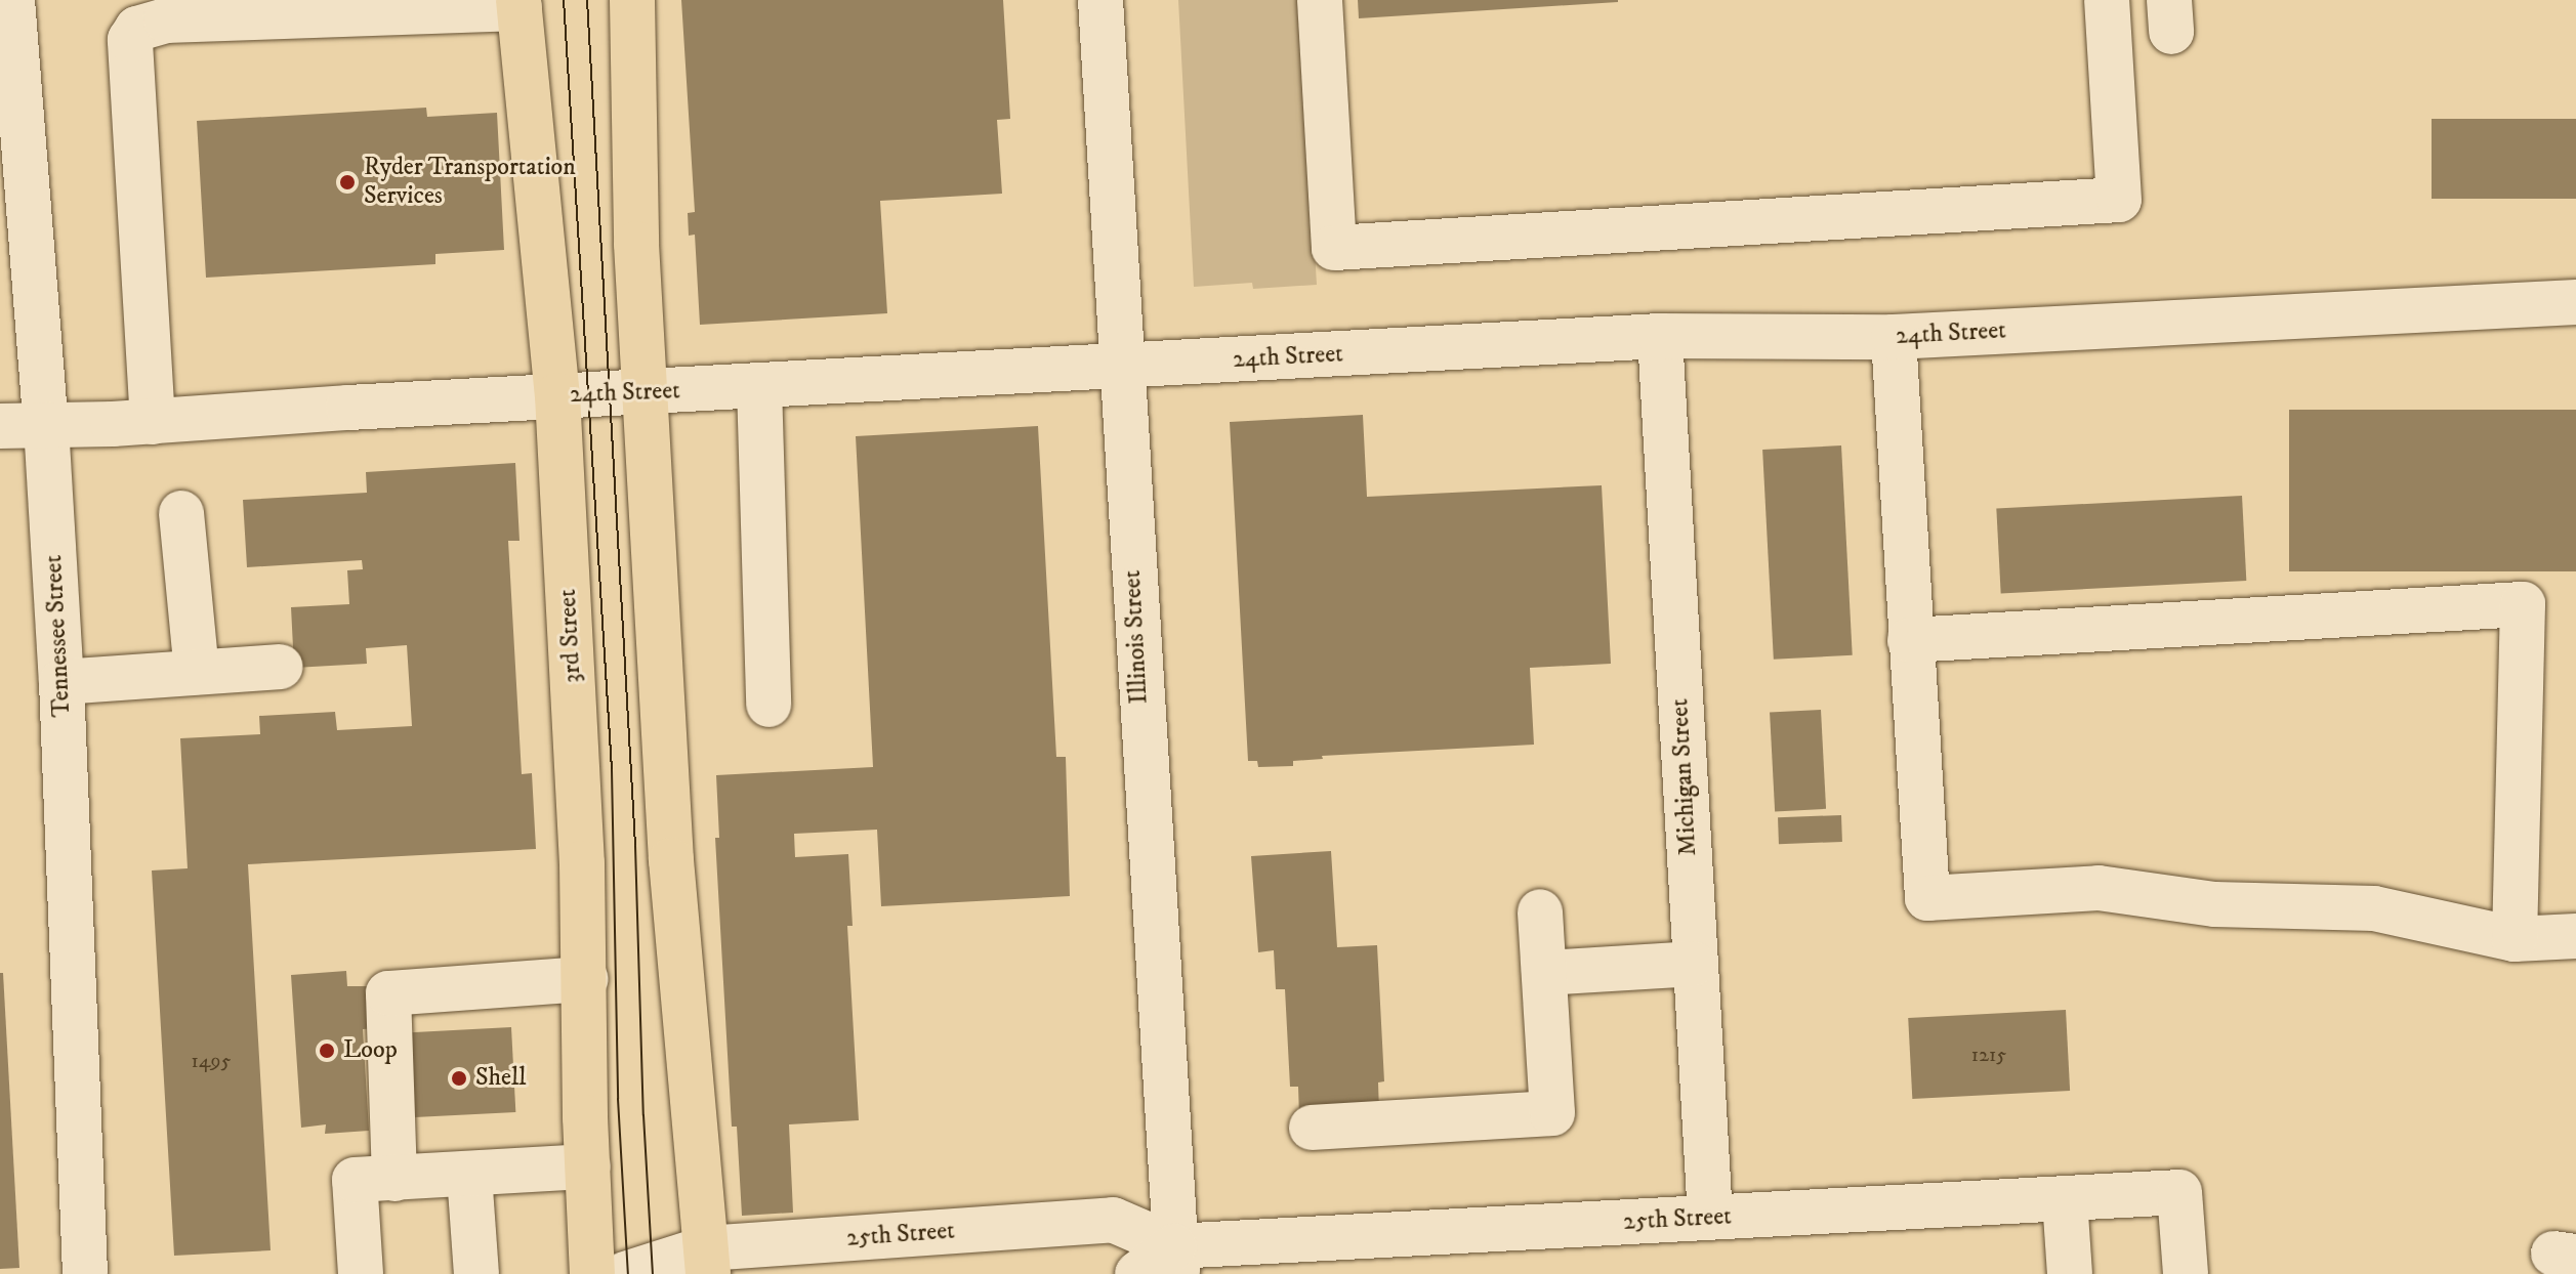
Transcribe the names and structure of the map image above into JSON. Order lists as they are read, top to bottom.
{
  "streets": {
    "main road": ["3rd Street"],
    "street": [
      "24th Street",
      "Tennessee Street",
      "Illinois Street",
      "Michigan Street",
      "25th Street"
    ]
  },
  "crossings": [
    ["24th Street", "Tennessee Street"],
    ["24th Street", "3rd Street"],
    ["24th Street", "Illinois Street"],
    ["24th Street", "Michigan Street"],
    ["Illinois Street", "25th Street"],
    ["Michigan Street", "25th Street"]
  ],
  "places": ["Ryder Transportation Services", "Loop", "Shell"],
  "house_numbers": ["1215", "1495"]
}
